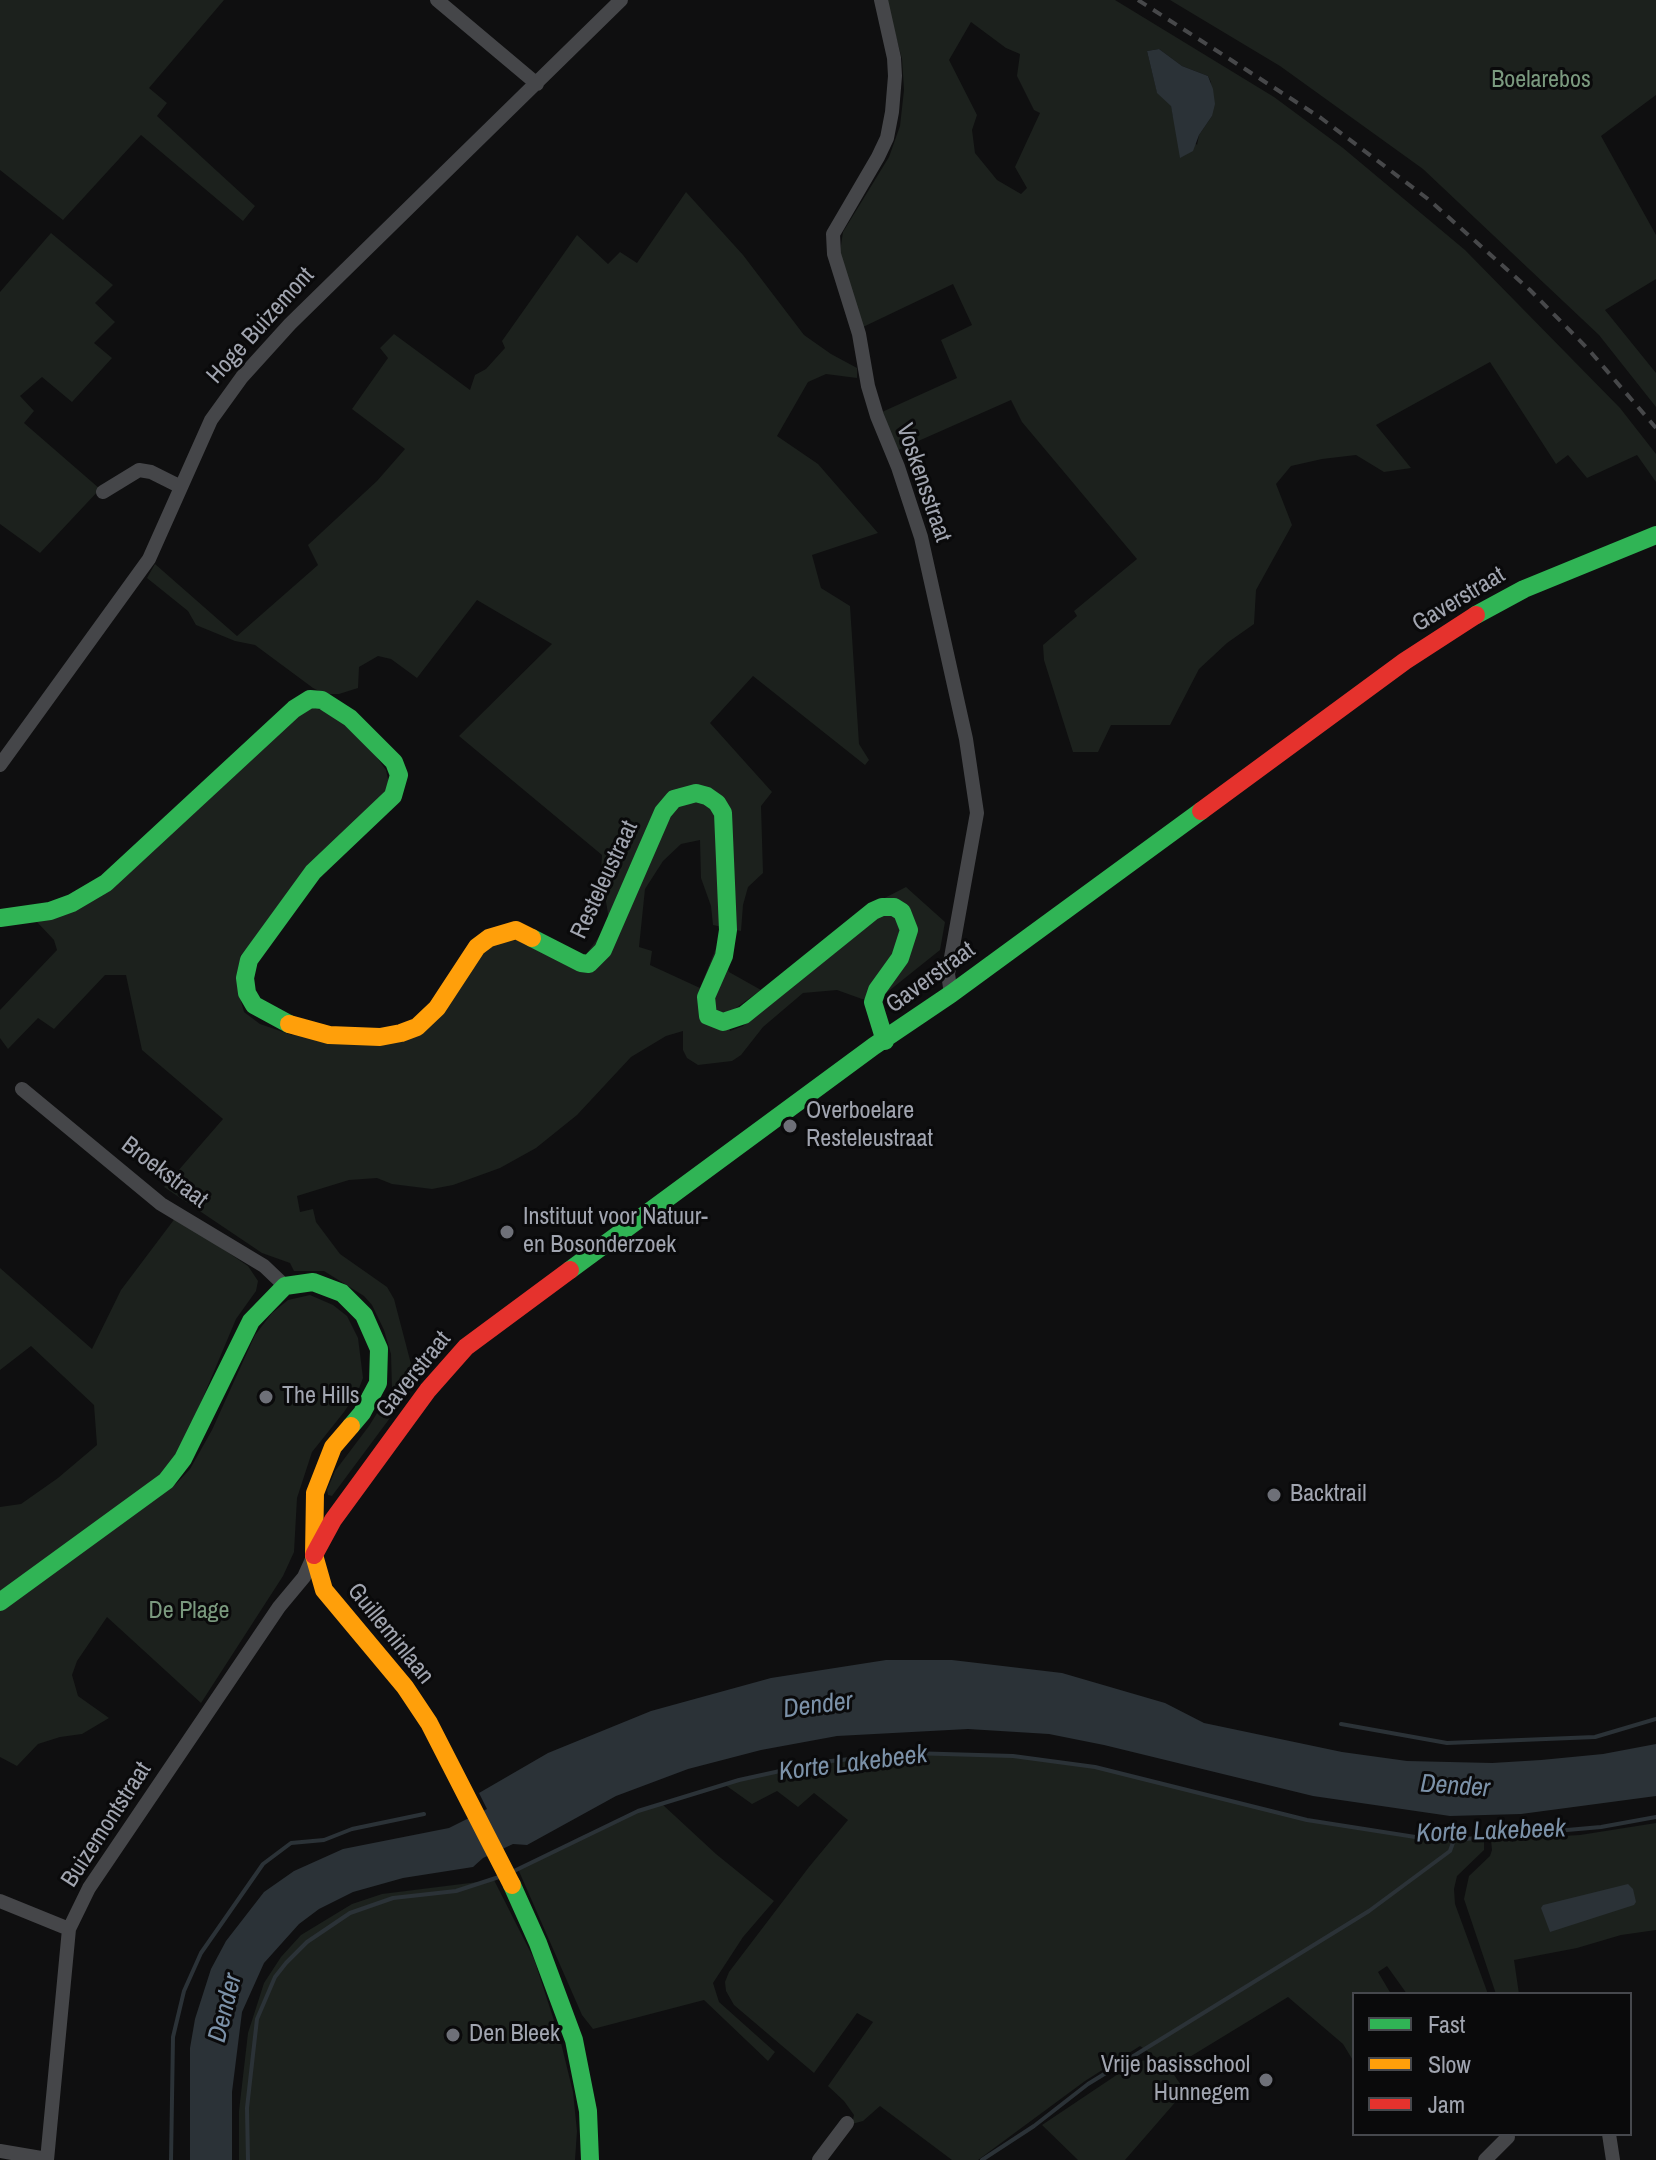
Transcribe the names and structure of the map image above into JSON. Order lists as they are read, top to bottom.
{
  "streets": {
    "street": [
      "Hoge Buizemont",
      "Voskensstraat",
      "Gaverstraat",
      "Resteleustraat",
      "Broekstraat",
      "Guilleminlaan",
      "Buizemontstraat"
    ]
  },
  "crossings": [
    ["Voskensstraat", "Gaverstraat"],
    ["Gaverstraat", "Resteleustraat"],
    ["Gaverstraat", "Guilleminlaan"],
    ["Gaverstraat", "Buizemontstraat"],
    ["Broekstraat", "Guilleminlaan"],
    ["Guilleminlaan", "Buizemontstraat"]
  ],
  "water": ["Dender", "Korte Lakebeek"],
  "parks": ["Boelarebos", "De Plage"],
  "places": [
    "Overboelare Resteleustraat",
    "Instituut voor Natuur- en Bosonderzoek",
    "The Hills",
    "Backtrail",
    "Den Bleek",
    "Vrije basisschool Hunnegem"
  ],
  "legend": ["Fast", "Slow", "Jam"]
}
